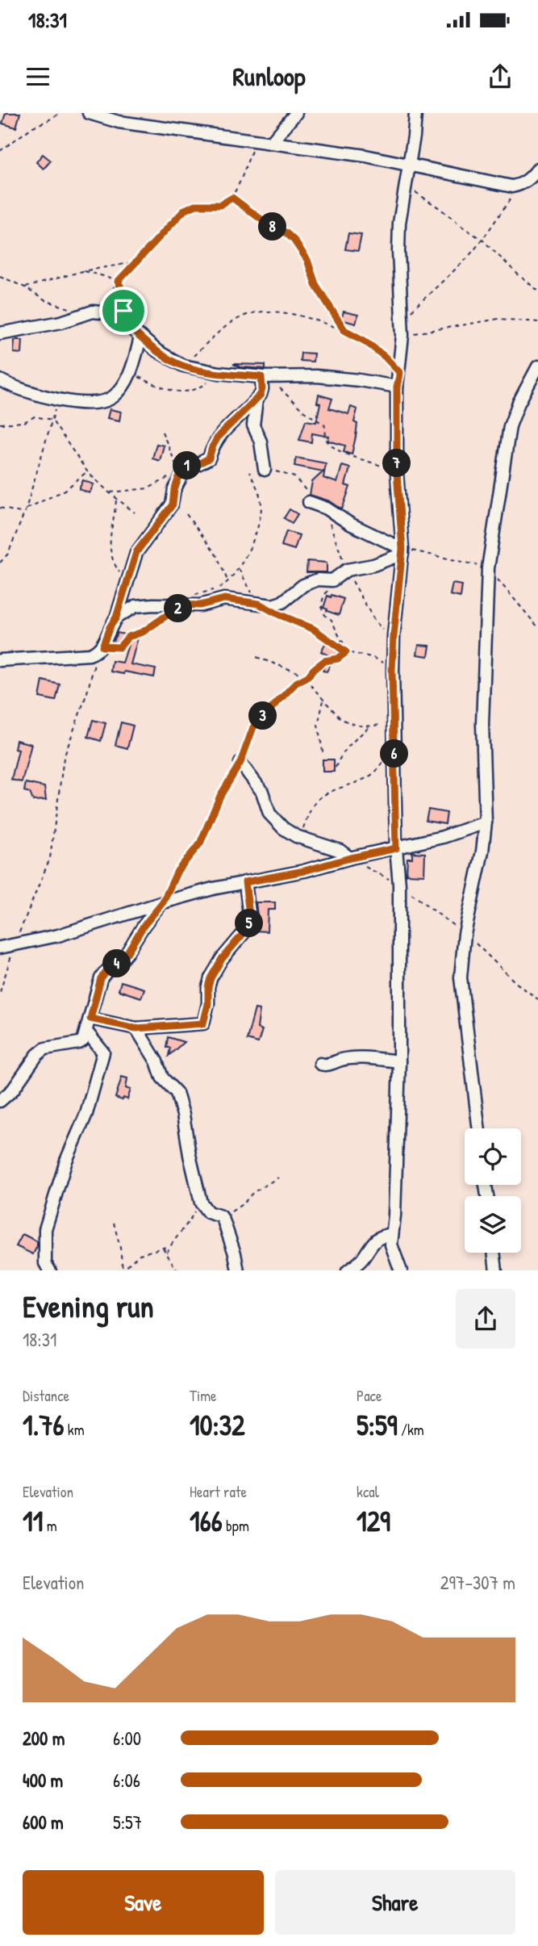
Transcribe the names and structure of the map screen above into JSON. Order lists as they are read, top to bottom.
{
  "page": {
    "status": "18:31",
    "header": "Runloop",
    "pins": [
      "8",
      "7",
      "1",
      "2",
      "3",
      "6",
      "5",
      "4"
    ],
    "heading": ["Evening run", "18:31"],
    "stats": [
      ["Distance", "1.76 km"],
      ["Time", "10:32"],
      ["Pace", "5:59 /km"],
      ["Elevation", "11 m"],
      ["Heart rate", "166 bpm"],
      ["kcal", "129"]
    ],
    "chart": ["Elevation", "297–307 m"],
    "list": [
      {
        "name": "200 m",
        "note": "6:00"
      },
      {
        "name": "400 m",
        "note": "6:06"
      },
      {
        "name": "600 m",
        "note": "5:57"
      }
    ],
    "buttons": ["Save", "Share"]
  }
}
